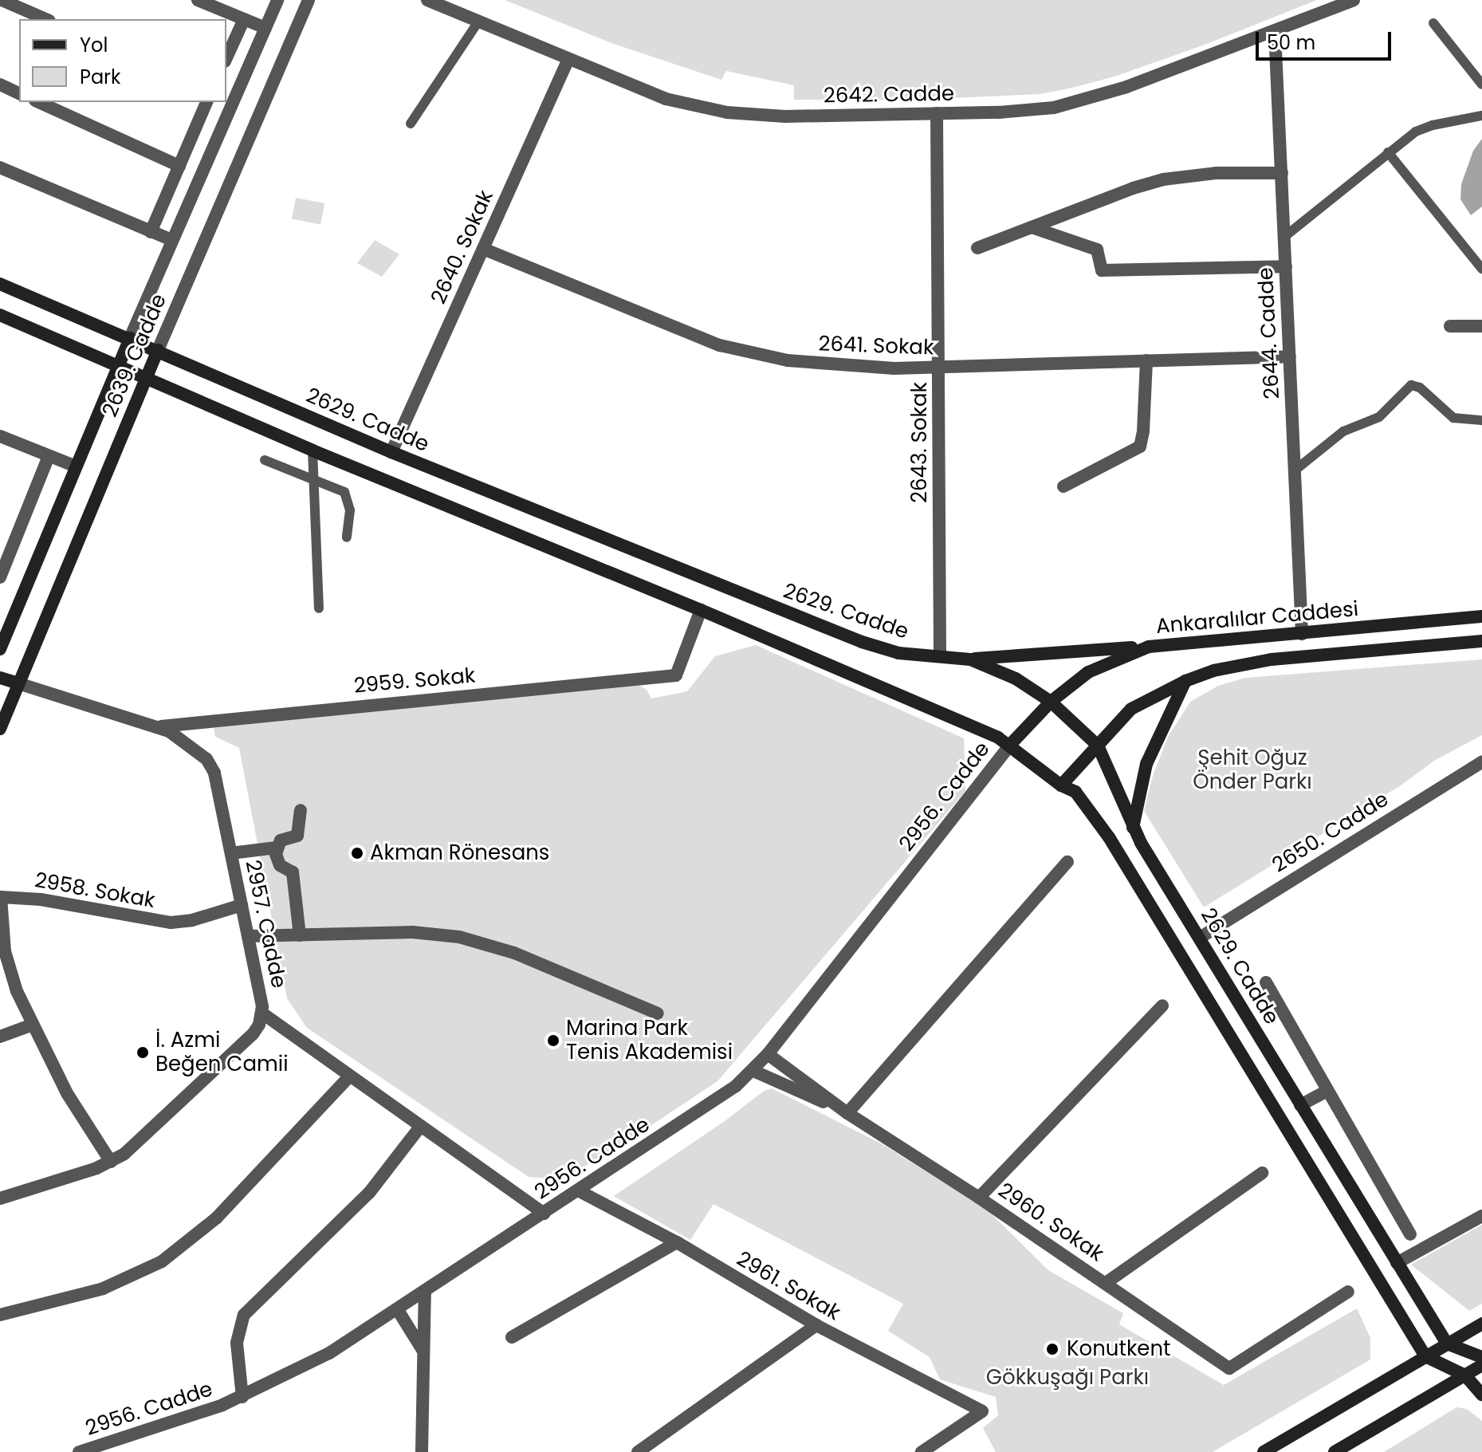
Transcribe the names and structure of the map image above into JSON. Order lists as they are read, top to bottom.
{
  "streets": {
    "main road": ["2639. Cadde", "2629. Cadde", "Ankaralılar Caddesi"],
    "street": [
      "2642. Cadde",
      "2640. Sokak",
      "2644. Cadde",
      "2641. Sokak",
      "2643. Sokak",
      "2959. Sokak",
      "2956. Cadde",
      "2650. Cadde",
      "2958. Sokak",
      "2957. Cadde",
      "2960. Sokak",
      "2961. Sokak"
    ]
  },
  "crossings": [
    ["2642. Cadde", "2640. Sokak"],
    ["2642. Cadde", "2644. Cadde"],
    ["2642. Cadde", "2643. Sokak"],
    ["2640. Sokak", "2641. Sokak"],
    ["2640. Sokak", "2629. Cadde"],
    ["2644. Cadde", "2641. Sokak"],
    ["2644. Cadde", "Ankaralılar Caddesi"],
    ["2641. Sokak", "2643. Sokak"],
    ["2639. Cadde", "2629. Cadde"],
    ["2639. Cadde", "2957. Cadde"],
    ["2629. Cadde", "2643. Sokak"],
    ["2629. Cadde", "Ankaralılar Caddesi"],
    ["2629. Cadde", "2650. Cadde"],
    ["Ankaralılar Caddesi", "2956. Cadde"],
    ["2959. Sokak", "2957. Cadde"],
    ["2956. Cadde", "2960. Sokak"],
    ["2956. Cadde", "2961. Sokak"],
    ["2958. Sokak", "2957. Cadde"]
  ],
  "parks": ["Şehit Oğuz Önder Parkı", "Gökkuşağı Parkı"],
  "places": [
    "Akman Rönesans",
    "Marina Park Tenis Akademisi",
    "İ. Azmi Beğen Camii",
    "Konutkent"
  ],
  "legend": ["Yol", "Park"],
  "scale_bar": "50 m"
}
